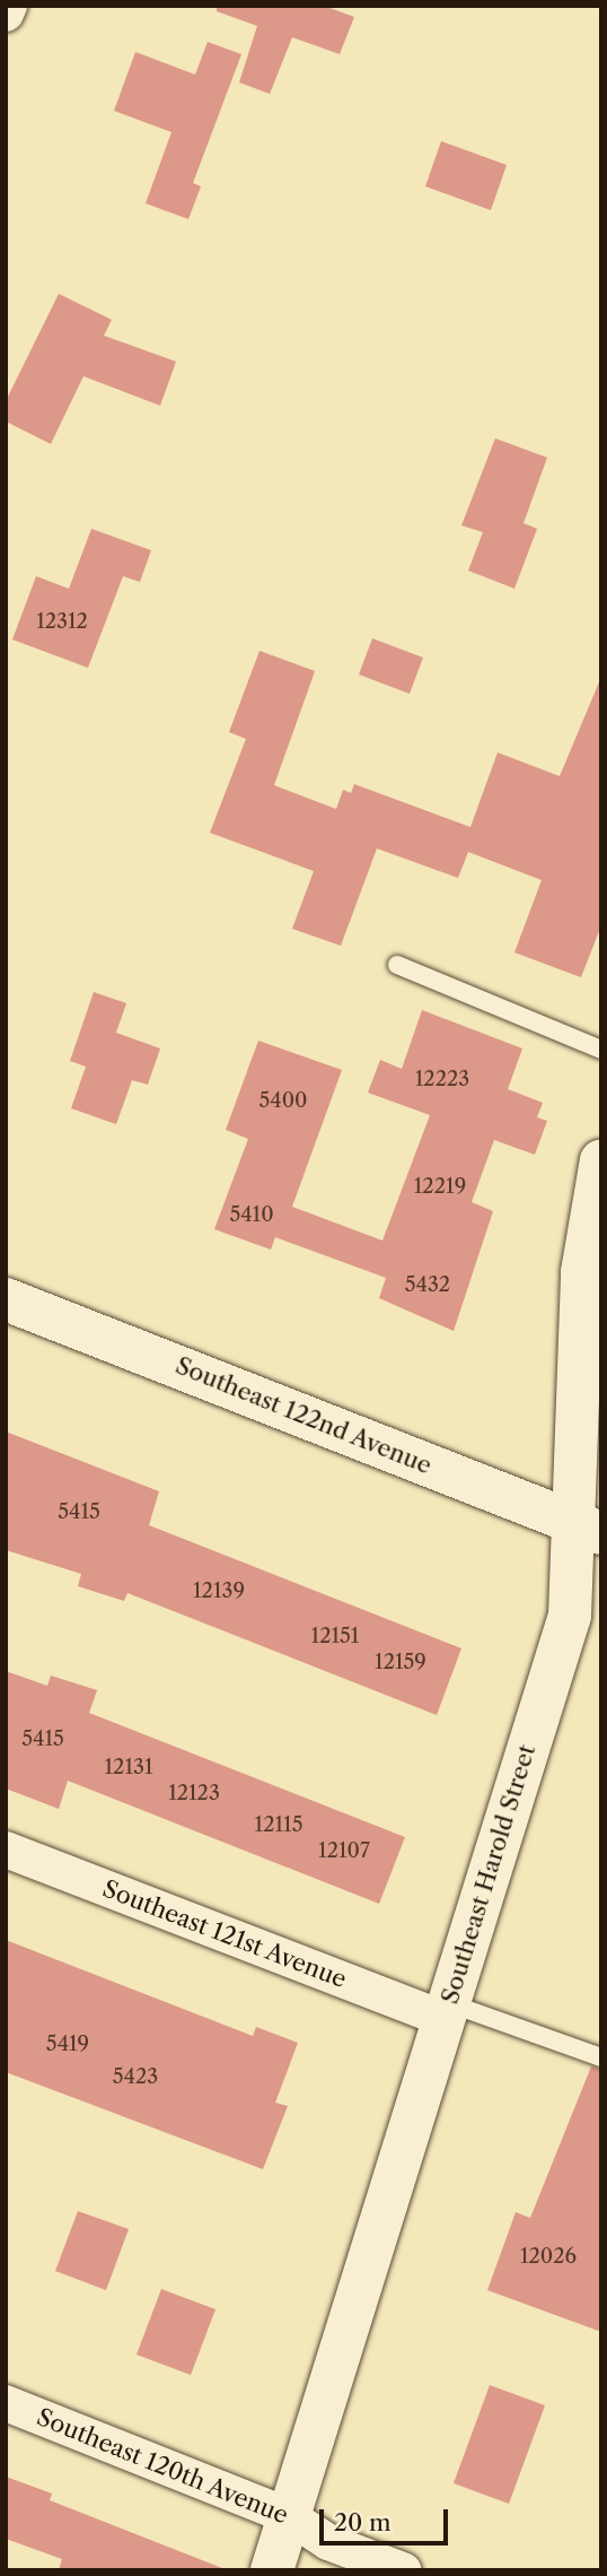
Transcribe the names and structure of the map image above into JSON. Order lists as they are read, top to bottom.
{
  "streets": {
    "street": [
      "Southeast 122nd Avenue",
      "Southeast Harold Street",
      "Southeast 121st Avenue",
      "Southeast 120th Avenue"
    ]
  },
  "crossings": [
    ["Southeast 122nd Avenue", "Southeast Harold Street"],
    ["Southeast Harold Street", "Southeast 121st Avenue"],
    ["Southeast Harold Street", "Southeast 120th Avenue"]
  ],
  "house_numbers": [
    "12312",
    "12223",
    "5400",
    "12219",
    "5410",
    "5432",
    "5415",
    "12139",
    "12151",
    "12159",
    "5415",
    "12131",
    "12123",
    "12115",
    "12107",
    "5419",
    "5423",
    "12026"
  ],
  "scale_bar": "20 m"
}
